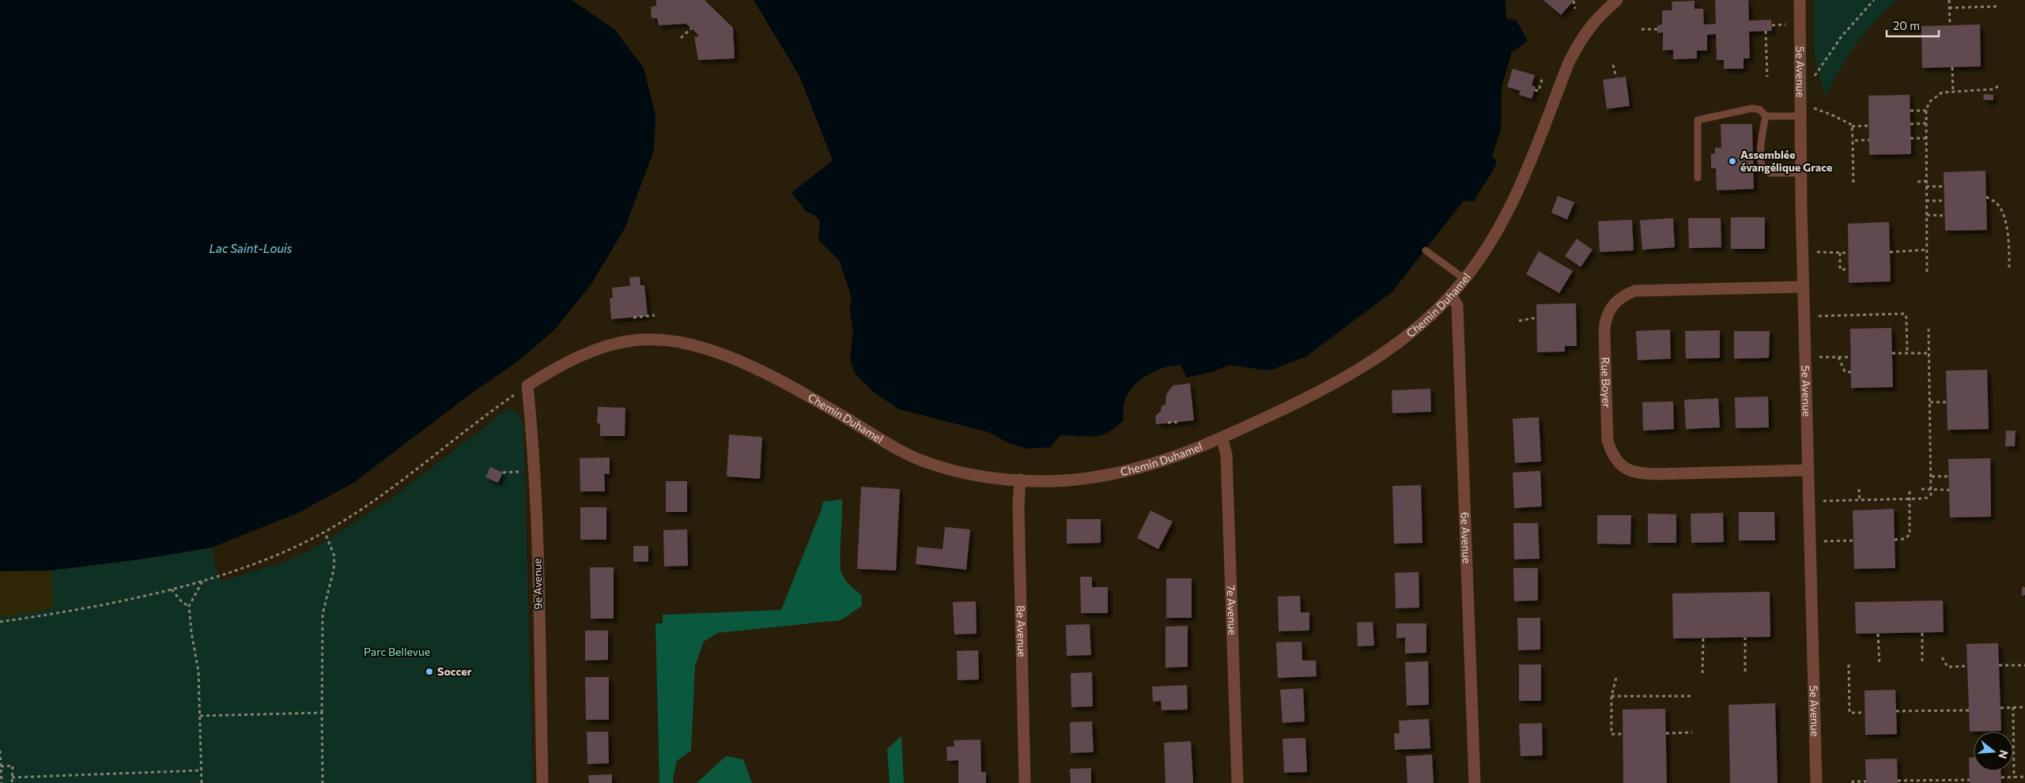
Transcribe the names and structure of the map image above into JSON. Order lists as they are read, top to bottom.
{
  "streets": {
    "street": [
      "5e Avenue",
      "Chemin Duhamel",
      "Rue Boyer",
      "6e Avenue",
      "9e Avenue",
      "7e Avenue",
      "8e Avenue"
    ]
  },
  "crossings": [
    ["5e Avenue", "Rue Boyer"],
    ["Chemin Duhamel", "6e Avenue"],
    ["Chemin Duhamel", "9e Avenue"],
    ["Chemin Duhamel", "7e Avenue"],
    ["Chemin Duhamel", "8e Avenue"]
  ],
  "water": ["Lac Saint-Louis"],
  "parks": ["Parc Bellevue"],
  "places": ["Assemblée évangélique Grace", "Soccer"],
  "scale_bar": "20 m",
  "north": "right"
}
